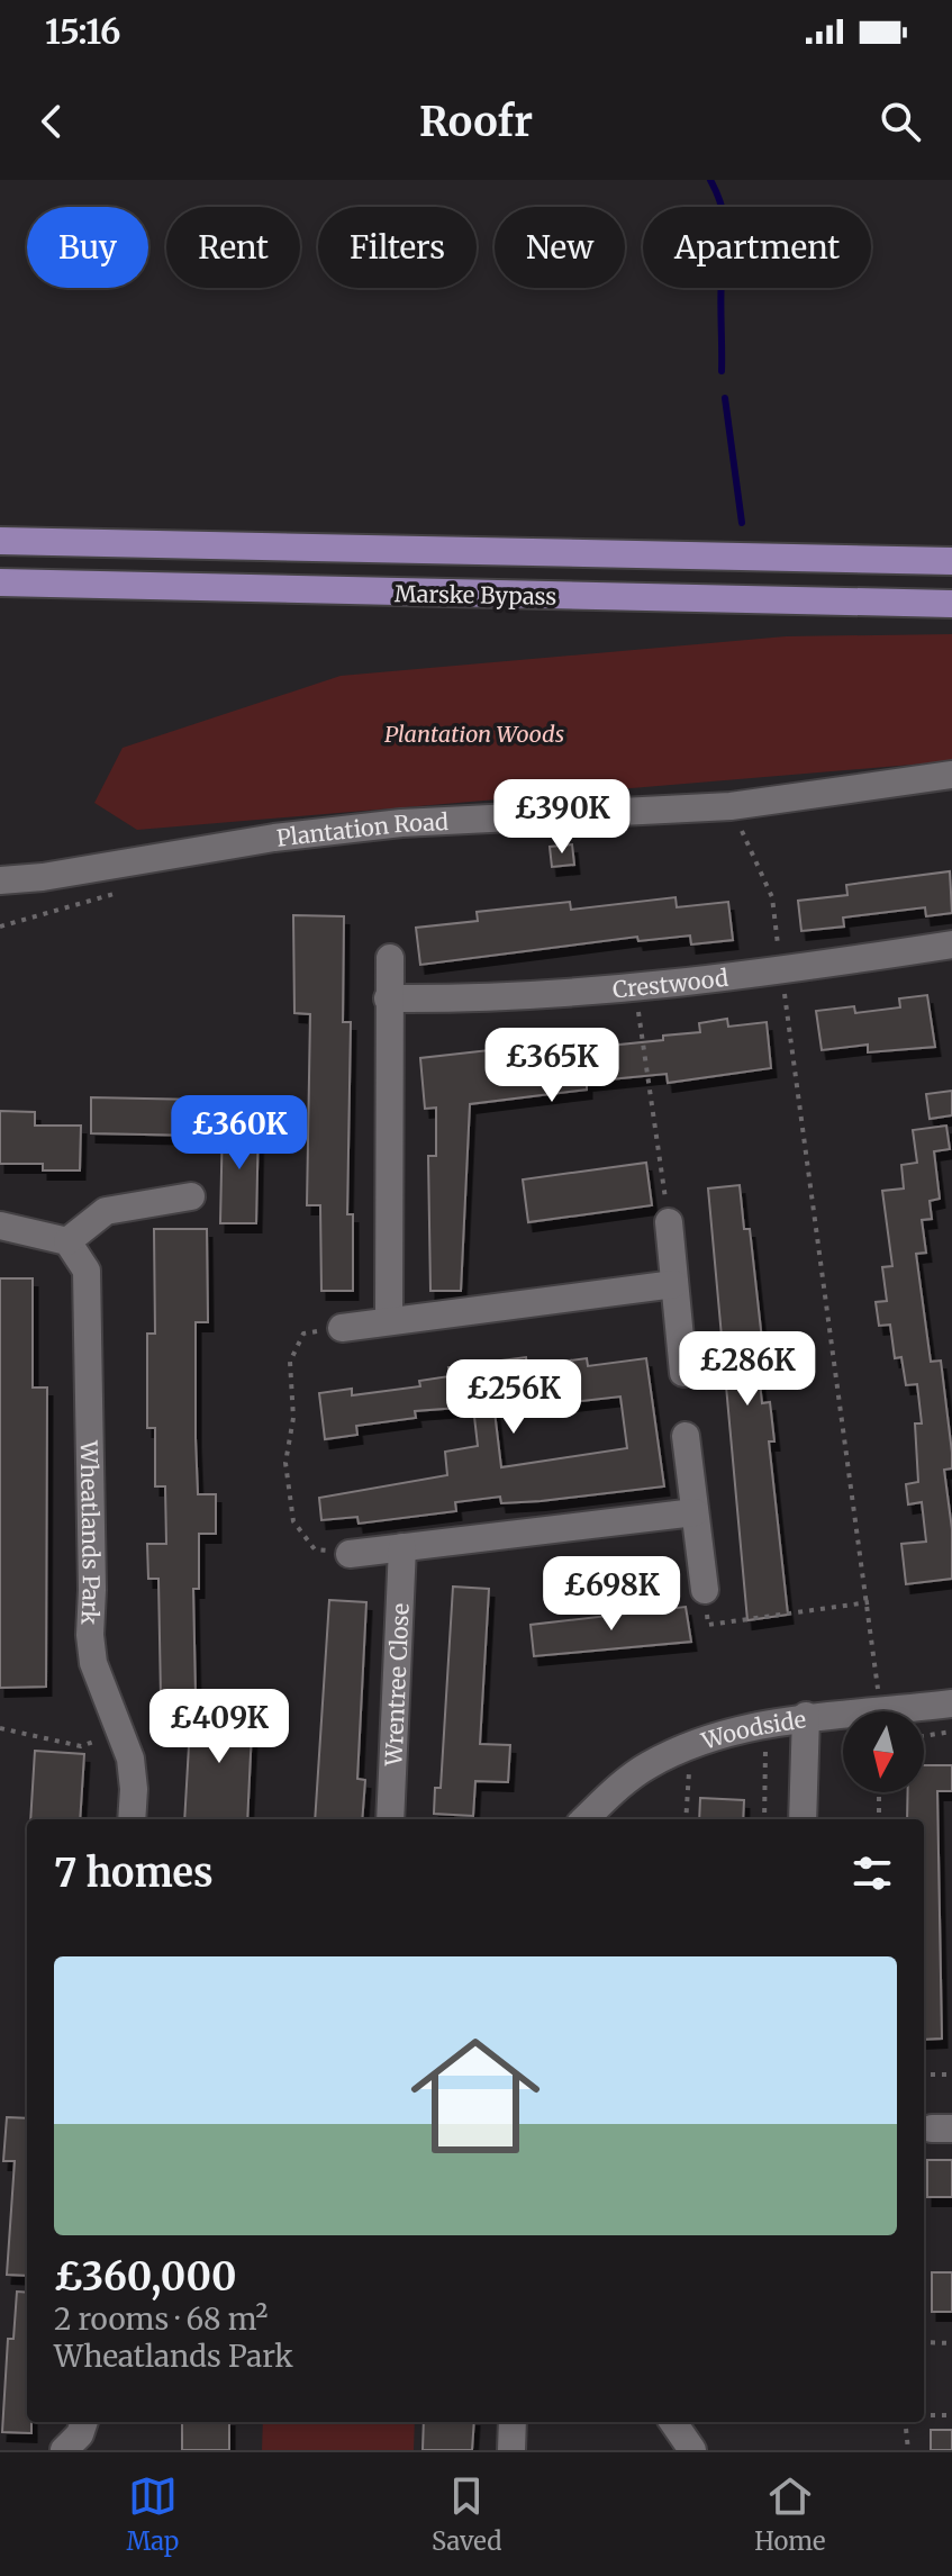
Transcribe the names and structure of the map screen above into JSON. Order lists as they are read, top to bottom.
{
  "streets": {
    "main road": ["Marske Bypass"],
    "street": [
      "Plantation Road",
      "Crestwood",
      "Wheatlands Park",
      "Wrentree Close",
      "Woodside"
    ]
  },
  "parks": ["Plantation Woods"],
  "north": "bottom",
  "page": {
    "status": "15:16",
    "header": "Roofr",
    "chip": [
      "Buy",
      "Rent",
      "Filters",
      "New",
      "Apartment"
    ],
    "price": [
      "£390K",
      "£365K",
      "£360K",
      "£286K",
      "£256K",
      "£698K",
      "£409K"
    ],
    "heading": "7 homes",
    "list": [
      {
        "name": "£360,000",
        "note": "2 rooms · 68 m² · Wheatlands Park"
      }
    ],
    "tabs": ["Map", "Saved", "Home"]
  }
}
